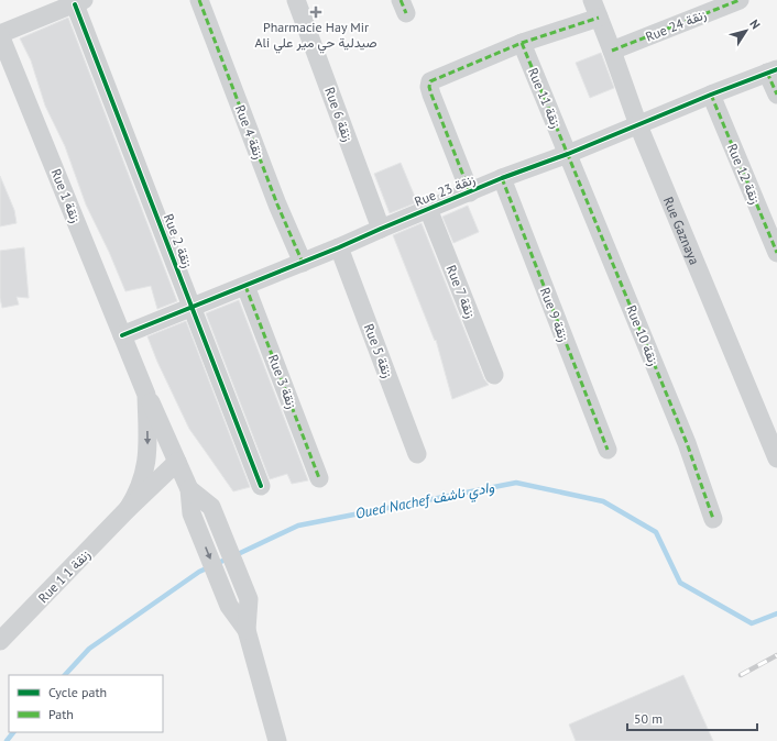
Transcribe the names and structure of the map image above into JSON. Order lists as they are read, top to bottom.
{
  "streets": {
    "street": [
      "Rue 24 زنقة",
      "Rue 11 زنقة",
      "Rue 6 زنقة",
      "Rue 4 زنقة",
      "Rue 12 زنقة",
      "Rue 23 زنقة",
      "Rue زنقة 1",
      "Rue Gaznaya",
      "Rue 2 زنقة",
      "Rue 7 زنقة",
      "Rue 9 زنقة",
      "Rue 10 زنقة",
      "Rue 5 زنقة",
      "Rue 3 زنقة",
      "Rue 1 زنقة 1"
    ]
  },
  "crossings": [
    ["Rue 24 زنقة", "Rue Gaznaya"],
    ["Rue 11 زنقة", "Rue 23 زنقة"],
    ["Rue 11 زنقة", "Rue 10 زنقة"],
    ["Rue 6 زنقة", "Rue 23 زنقة"],
    ["Rue 4 زنقة", "Rue 23 زنقة"],
    ["Rue 12 زنقة", "Rue 23 زنقة"],
    ["Rue 23 زنقة", "Rue زنقة 1"],
    ["Rue 23 زنقة", "Rue Gaznaya"],
    ["Rue 23 زنقة", "Rue 2 زنقة"],
    ["Rue 23 زنقة", "Rue 7 زنقة"],
    ["Rue 23 زنقة", "Rue 9 زنقة"],
    ["Rue 23 زنقة", "Rue 10 زنقة"],
    ["Rue 23 زنقة", "Rue 5 زنقة"],
    ["Rue 23 زنقة", "Rue 3 زنقة"],
    ["Rue زنقة 1", "Rue 1 زنقة 1"]
  ],
  "water": ["Oued Nachef وادي ناشف"],
  "places": {
    "health": ["Pharmacie Hay Mir Ali صيدلية حي مير علي"]
  },
  "legend": ["Cycle path", "Path"],
  "scale_bar": "50 m",
  "north": "top right"
}
